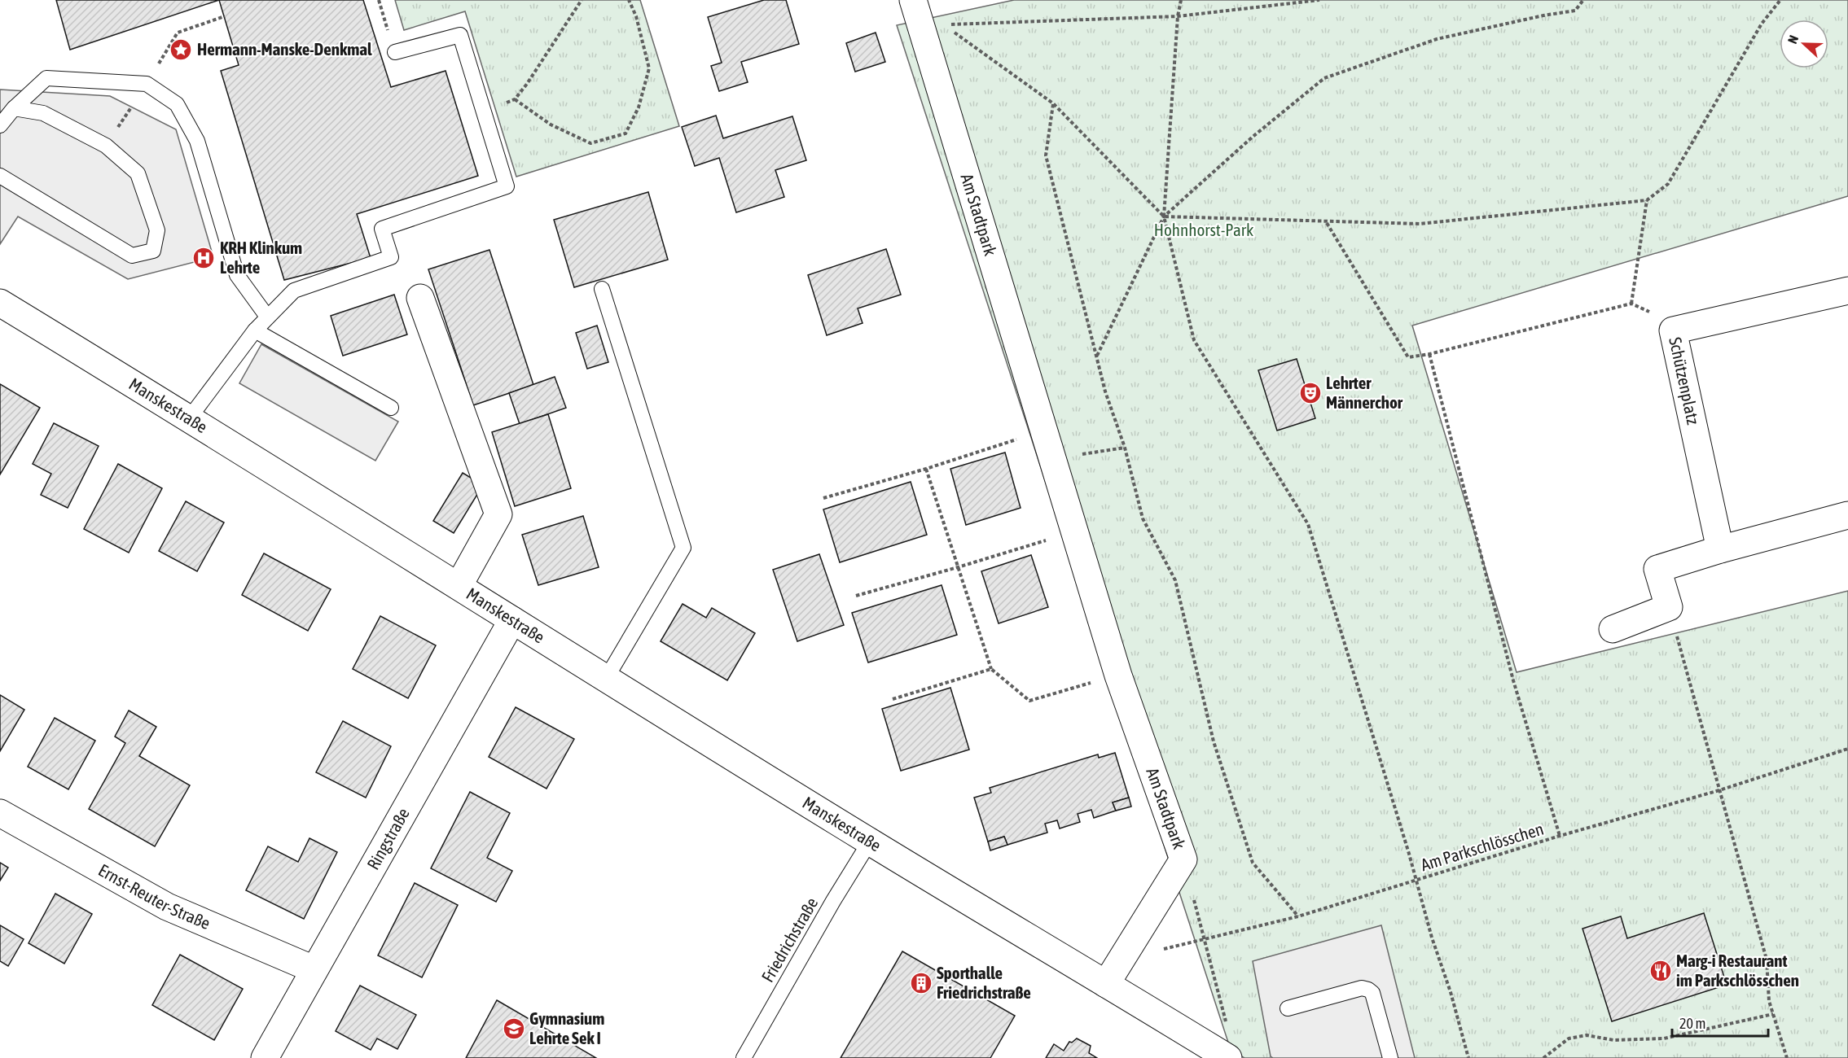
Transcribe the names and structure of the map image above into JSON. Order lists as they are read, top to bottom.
{
  "streets": {
    "street": [
      "Am Stadtpark",
      "Schützenplatz",
      "Manskestraße",
      "Ringstraße",
      "Ernst-Reuter-Straße"
    ],
    "lane": ["Friedrichstraße"],
    "path": ["Am Parkschlösschen"]
  },
  "crossings": [
    ["Am Stadtpark", "Manskestraße"],
    ["Am Stadtpark", "Am Parkschlösschen"],
    ["Manskestraße", "Ringstraße"],
    ["Manskestraße", "Friedrichstraße"],
    ["Ringstraße", "Ernst-Reuter-Straße"]
  ],
  "parks": ["Hohnhorst-Park"],
  "places": {
    "place": ["Hermann-Manske-Denkmal"],
    "hospital": ["KRH Klinkum Lehrte"],
    "theatre": ["Lehrter Männerchor"],
    "restaurant": ["Marg-i Restaurant im Parkschlösschen"],
    "building": ["Sporthalle Friedrichstraße"],
    "school or university": ["Gymnasium Lehrte Sek I"]
  },
  "scale_bar": "20 m",
  "north": "left"
}
